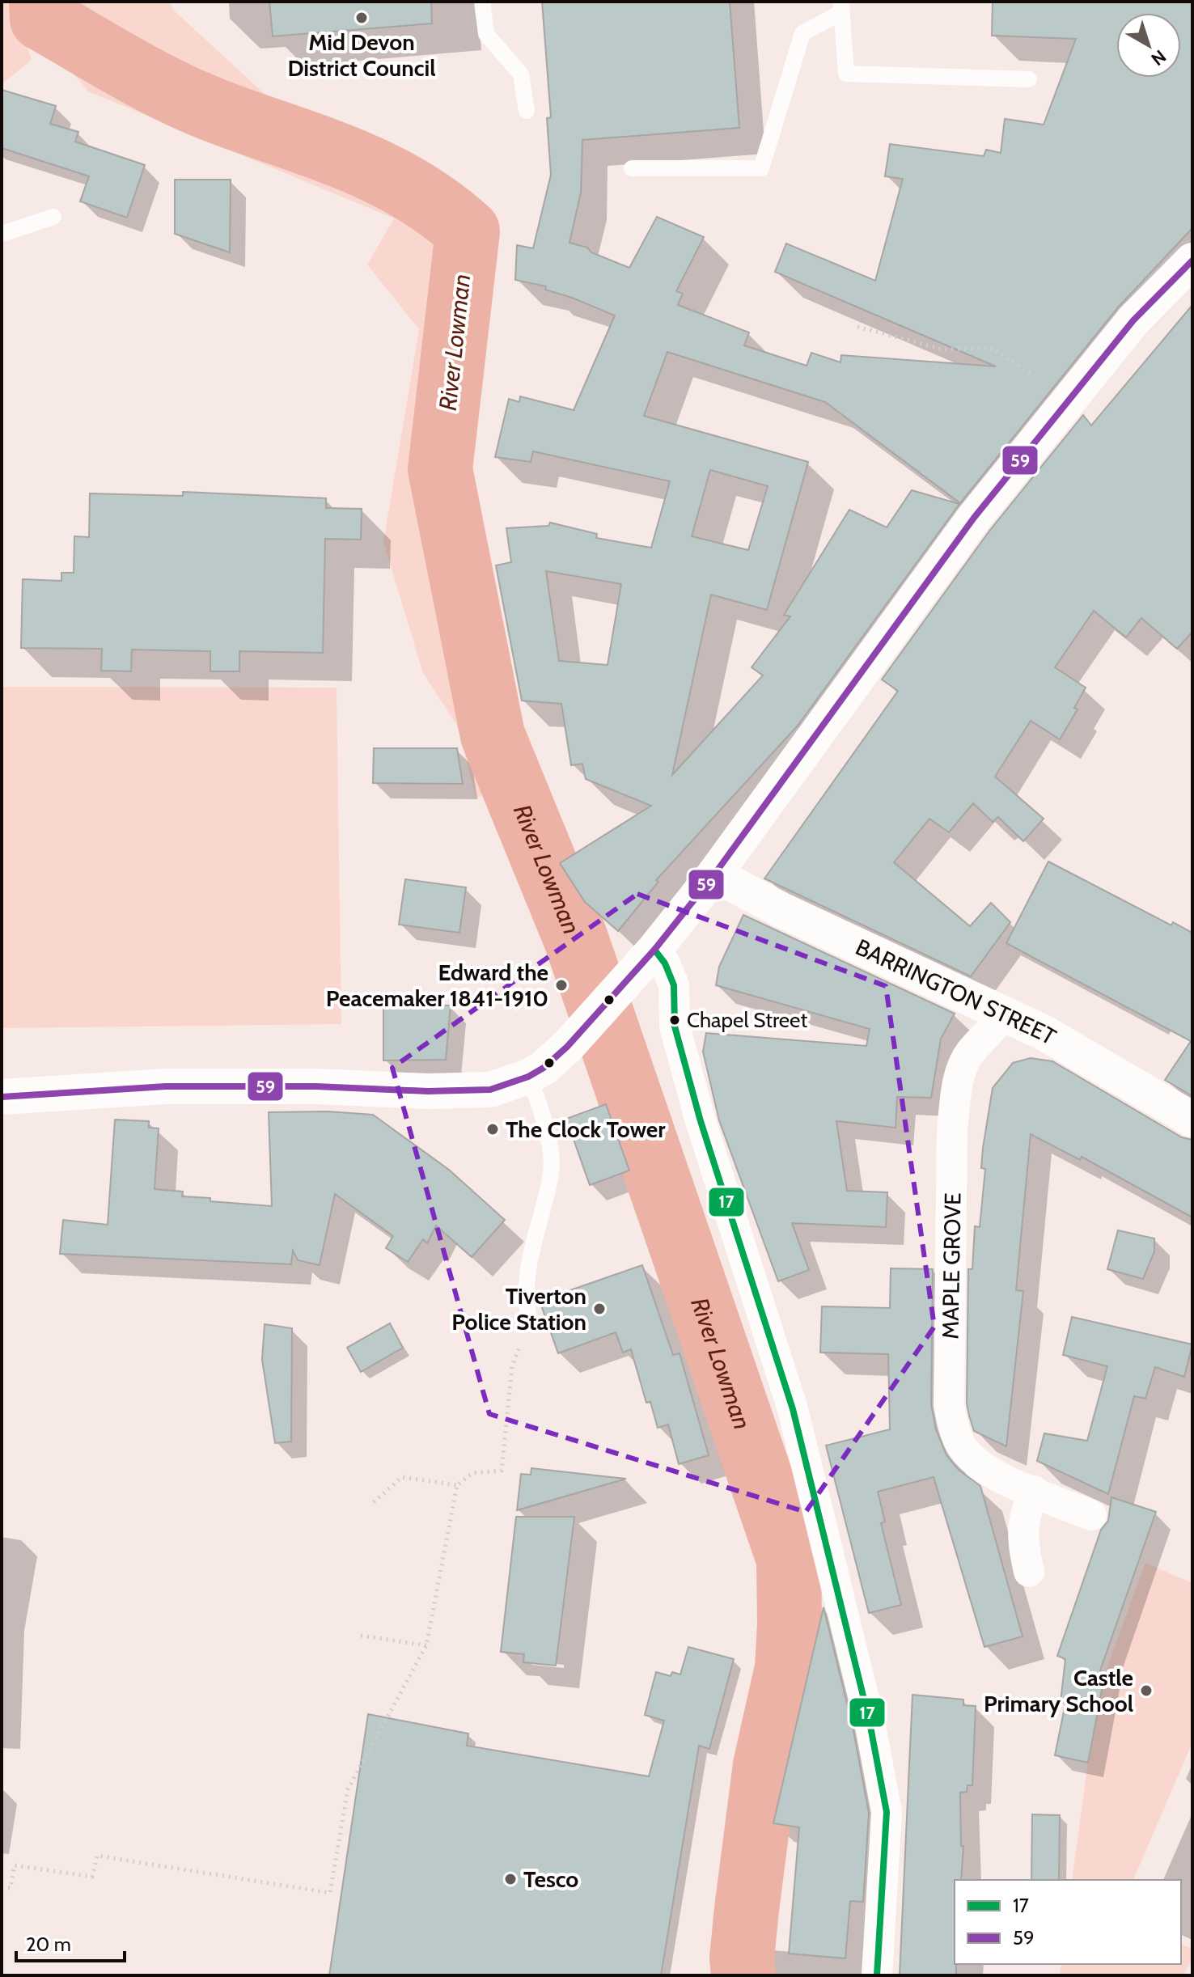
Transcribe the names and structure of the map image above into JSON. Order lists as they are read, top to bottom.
{
  "streets": {
    "street": ["BARRINGTON STREET", "MAPLE GROVE"]
  },
  "crossings": [
    ["BARRINGTON STREET", "MAPLE GROVE"]
  ],
  "water": ["River Lowman"],
  "places": [
    "Mid Devon District Council",
    "Edward the Peacemaker 1841-1910",
    "Chapel Street",
    "The Clock Tower",
    "Tiverton Police Station",
    "Castle Primary School",
    "Tesco"
  ],
  "lines": ["transit line 59", "transit line 17"],
  "legend": ["17", "59"],
  "scale_bar": "20 m",
  "north": "bottom right"
}
